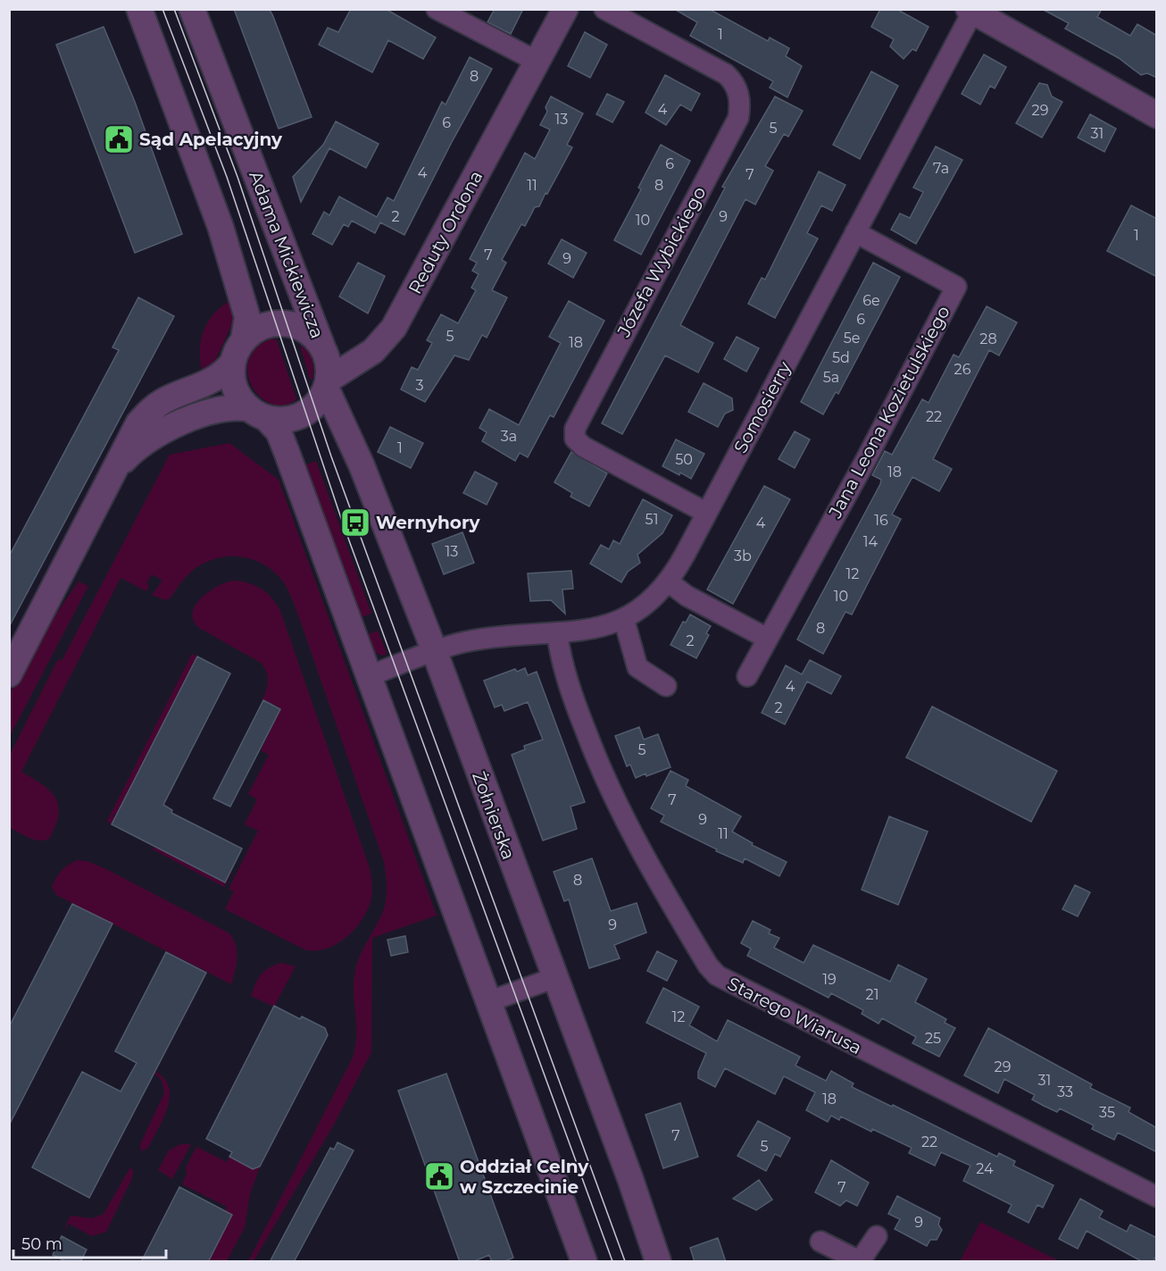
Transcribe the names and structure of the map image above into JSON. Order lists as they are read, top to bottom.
{
  "streets": {
    "street": [
      "Reduty Ordona",
      "Adama Mickiewicza",
      "Józefa Wybickiego",
      "Somosierry",
      "Jana Leona Kozietulskiego",
      "Żołnierska",
      "Starego Wiarusa"
    ]
  },
  "crossings": [
    ["Reduty Ordona", "Adama Mickiewicza"],
    ["Reduty Ordona", "Żołnierska"],
    ["Adama Mickiewicza", "Żołnierska"],
    ["Józefa Wybickiego", "Somosierry"],
    ["Somosierry", "Jana Leona Kozietulskiego"],
    ["Somosierry", "Żołnierska"],
    ["Somosierry", "Starego Wiarusa"]
  ],
  "places": {
    "public building": ["Sąd Apelacyjny", "Oddział Celny w Szczecinie"],
    "bus stop": ["Wernyhory"]
  },
  "house_numbers": [
    "1",
    "8",
    "4",
    "29",
    "13",
    "6",
    "5",
    "31",
    "6",
    "7a",
    "4",
    "7",
    "11",
    "8",
    "2",
    "9",
    "10",
    "1",
    "7",
    "9",
    "6e",
    "6",
    "5",
    "5e",
    "28",
    "18",
    "5d",
    "26",
    "5a",
    "3",
    "22",
    "3a",
    "1",
    "50",
    "18",
    "51",
    "16",
    "4",
    "14",
    "13",
    "3b",
    "12",
    "10",
    "8",
    "2",
    "4",
    "2",
    "5",
    "7",
    "9",
    "11",
    "8",
    "9",
    "19",
    "21",
    "12",
    "25",
    "29",
    "31",
    "33",
    "18",
    "35",
    "7",
    "22",
    "5",
    "24",
    "7",
    "9"
  ],
  "scale_bar": "50 m"
}
